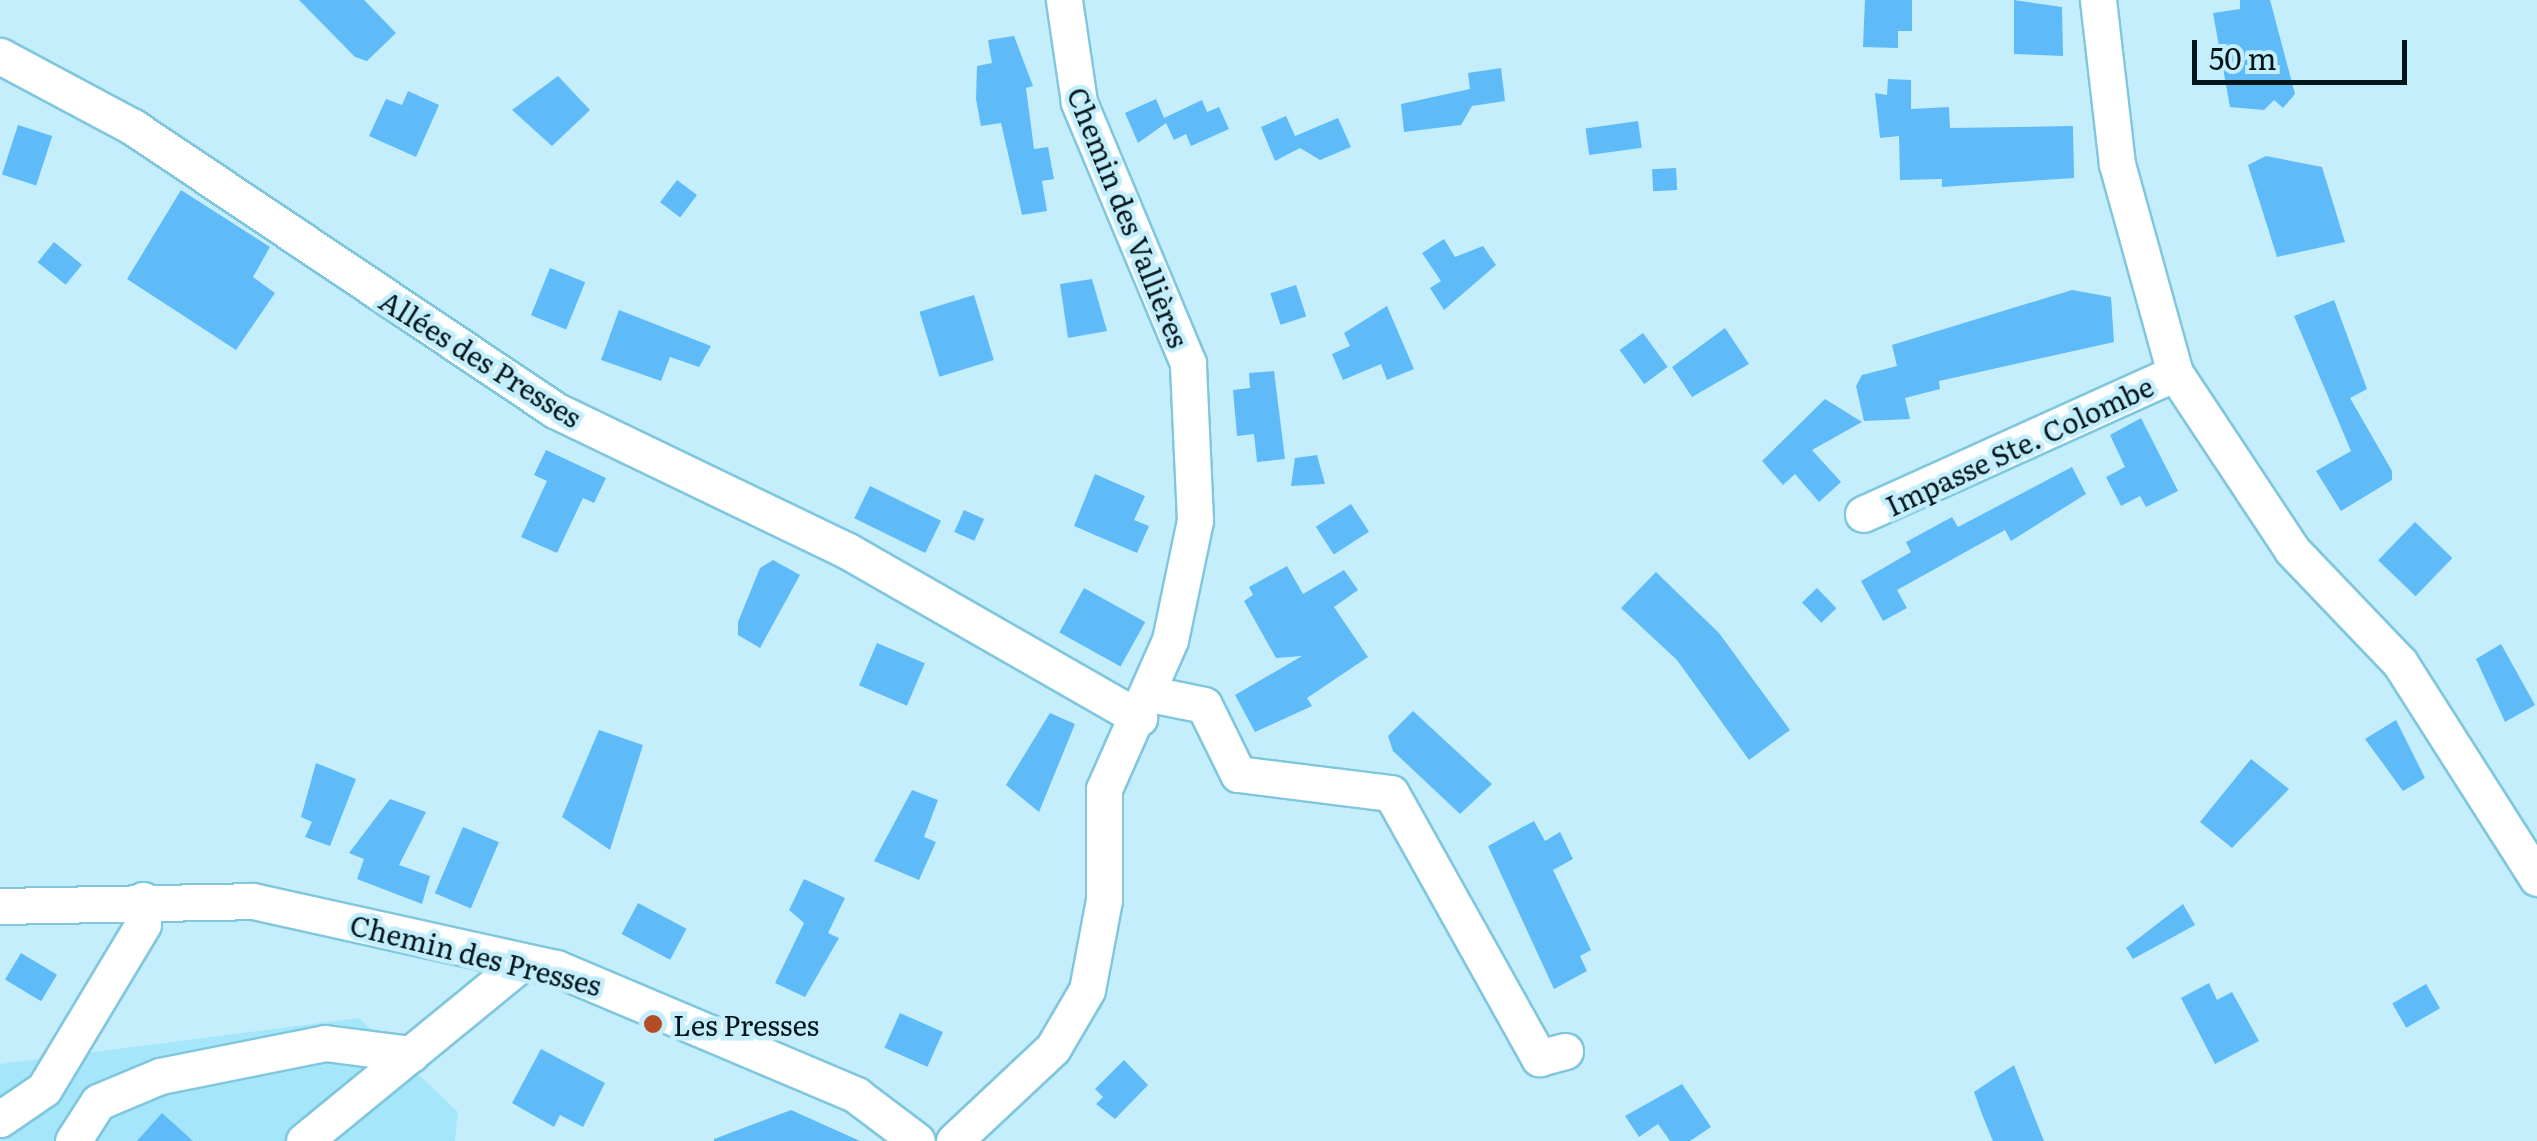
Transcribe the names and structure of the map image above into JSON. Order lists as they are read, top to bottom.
{
  "streets": {
    "street": [
      "Chemin des Vallières",
      "Allées des Presses",
      "Impasse Ste. Colombe",
      "Chemin des Presses"
    ]
  },
  "crossings": [
    ["Chemin des Vallières", "Allées des Presses"]
  ],
  "places": ["Les Presses"],
  "scale_bar": "50 m"
}
